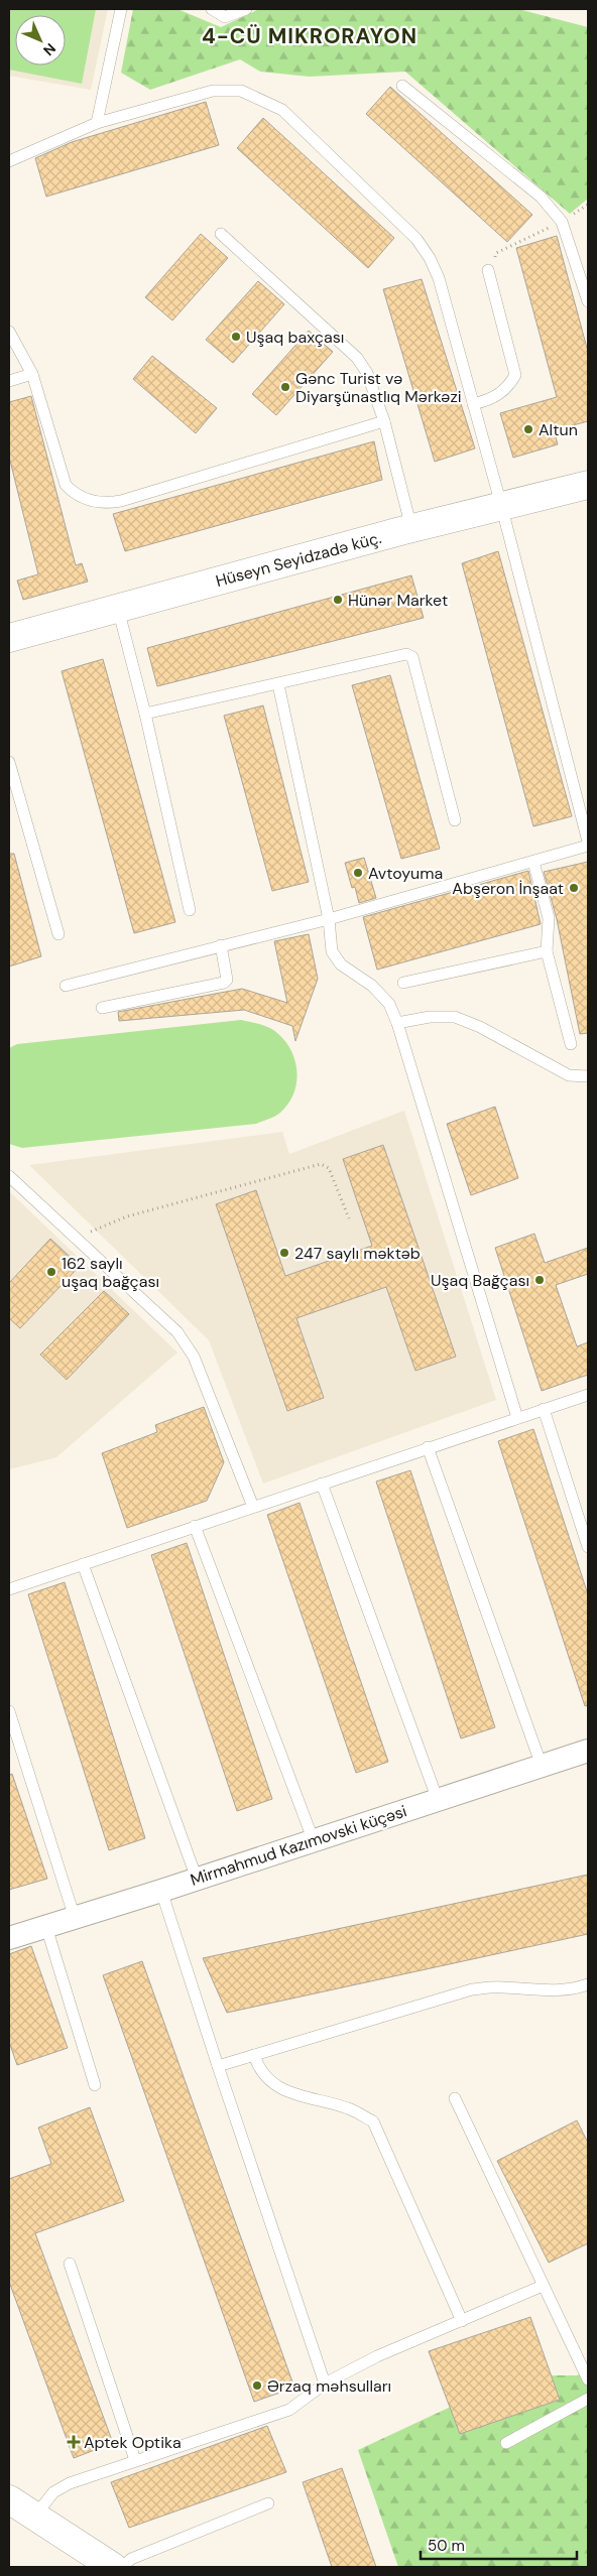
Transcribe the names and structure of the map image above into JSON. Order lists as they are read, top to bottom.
{
  "streets": {
    "street": ["Hüseyn Seyidzadə küç.", "Mirmahmud Kazımovski küçəsi"]
  },
  "districts": ["4-CÜ MIKRORAYON"],
  "places": {
    "other": [
      "Uşaq baxçası",
      "Gənc Turist və Diyarşünastlıq Mərkəzi",
      "Altun",
      "Hünər Market",
      "Avtoyuma",
      "Abşeron İnşaat",
      "247 saylı məktəb",
      "162 saylı uşaq bağçası",
      "Uşaq Bağçası",
      "Ərzaq məhsulları"
    ],
    "health": ["Aptek Optika"]
  },
  "scale_bar": "50 m",
  "north": "bottom right"
}
